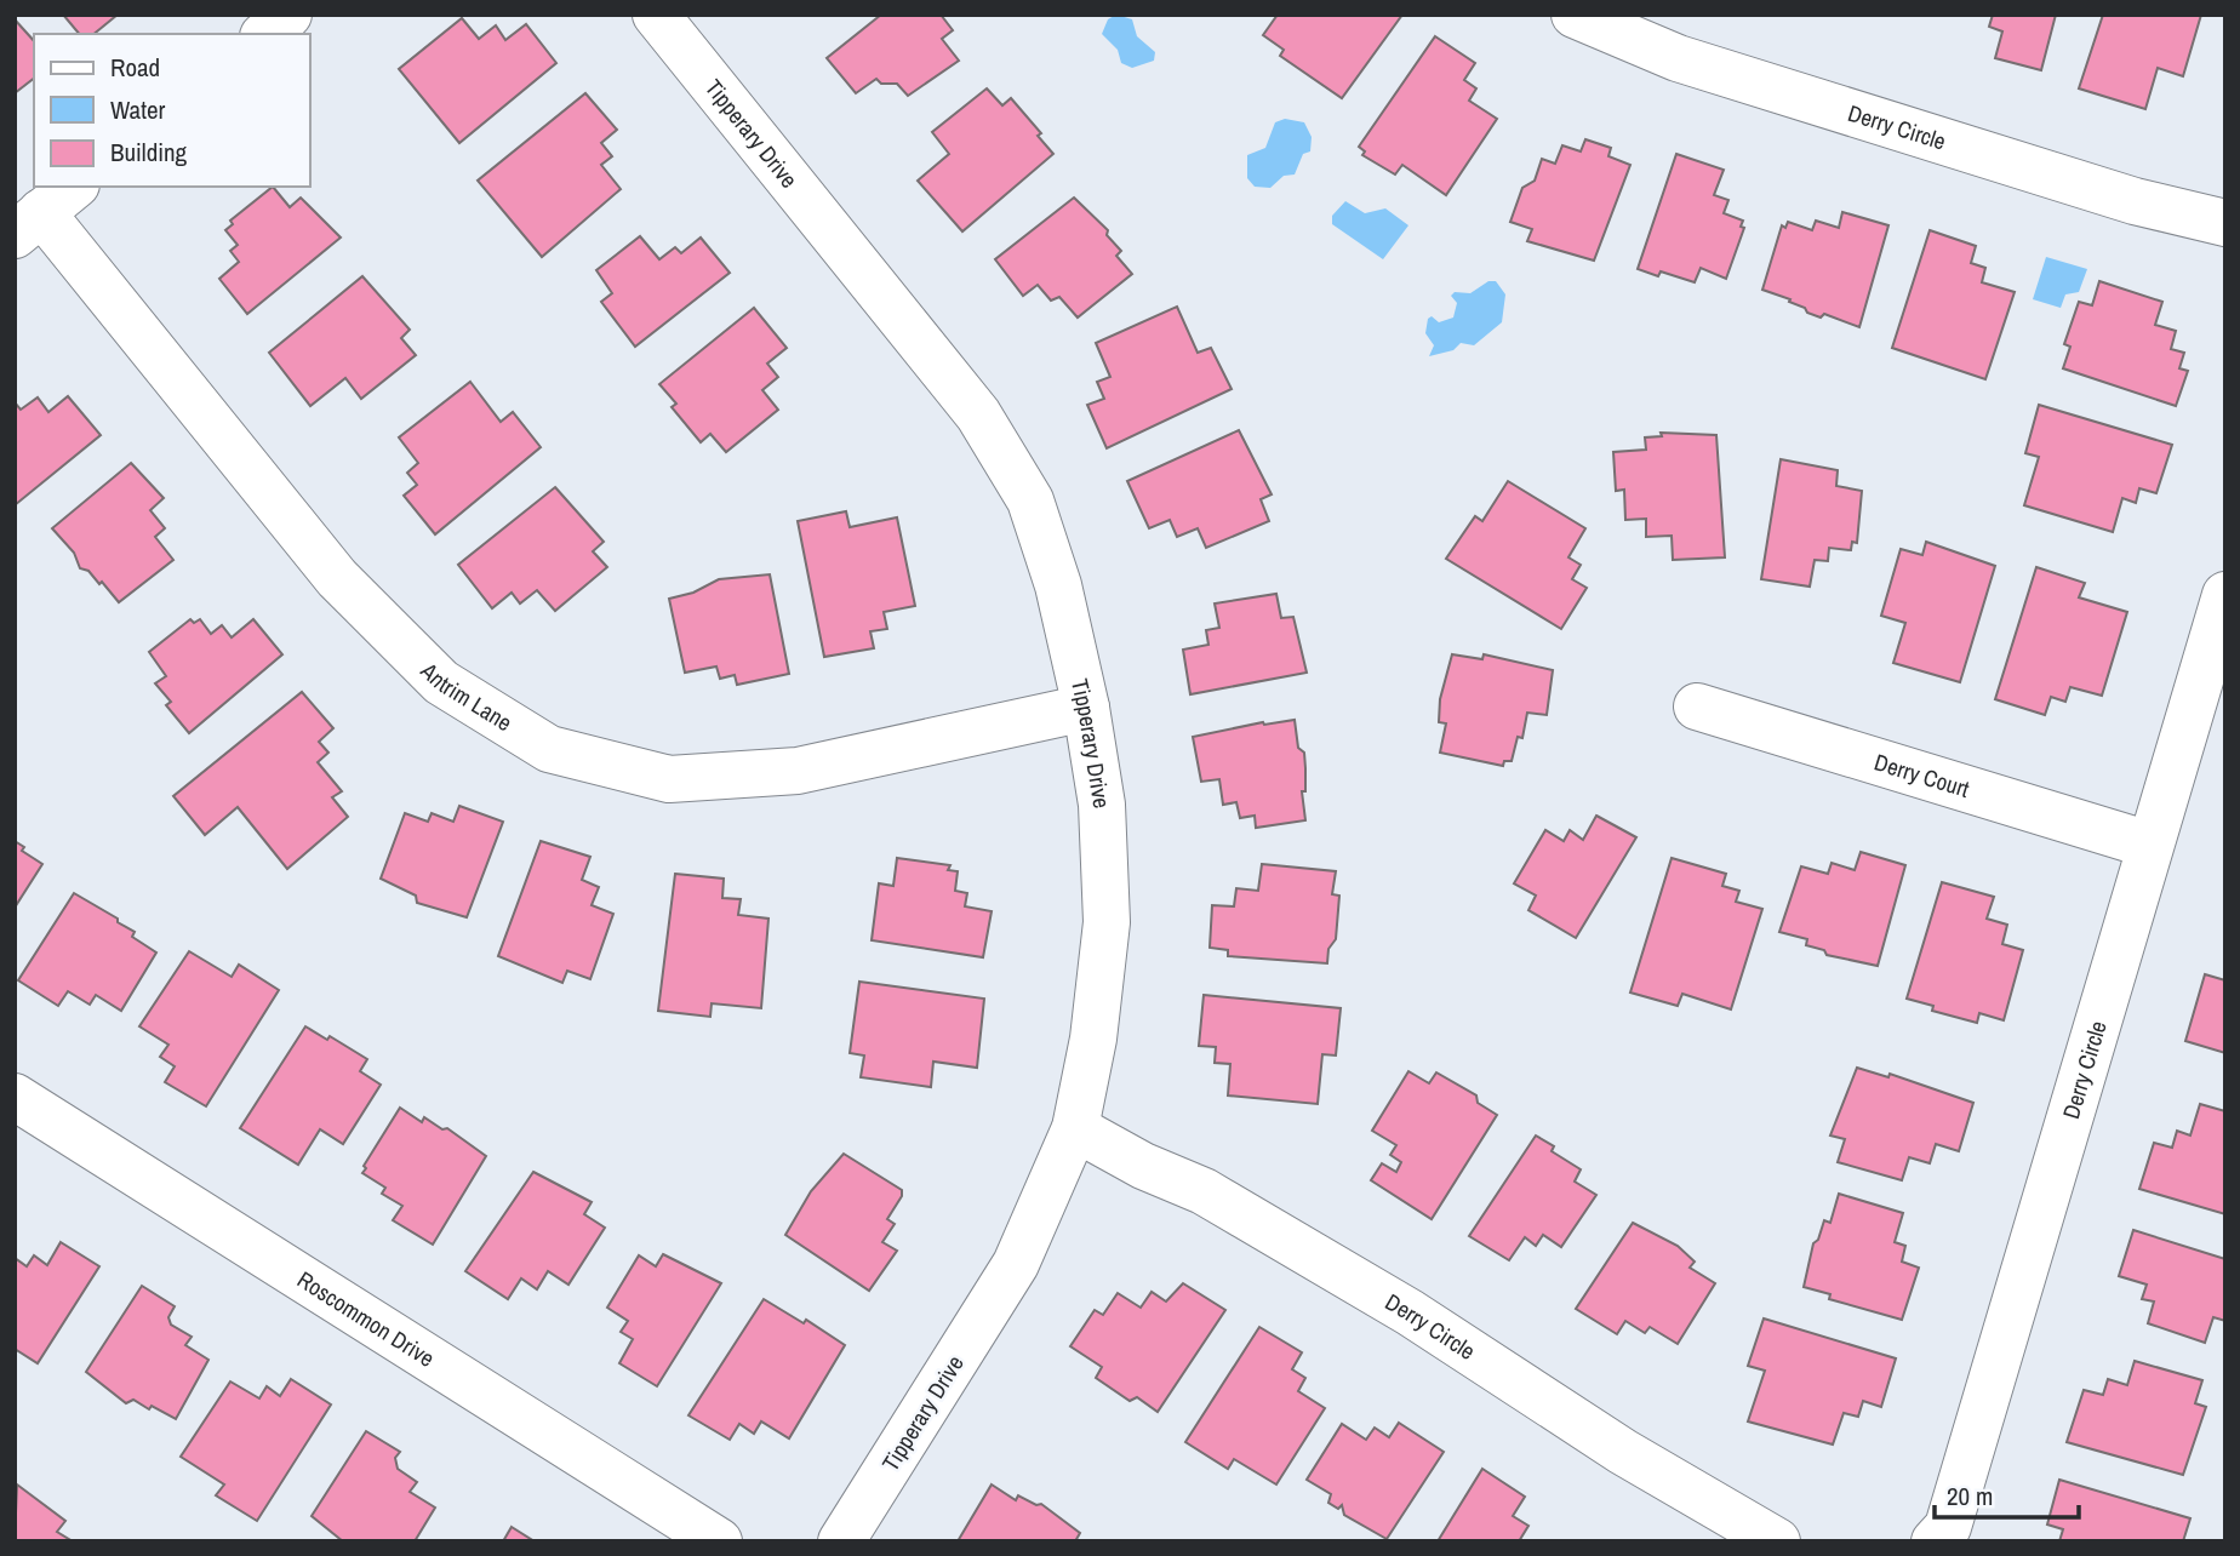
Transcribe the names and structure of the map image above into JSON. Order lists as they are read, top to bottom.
{
  "streets": {
    "street": [
      "Derry Circle",
      "Tipperary Drive",
      "Antrim Lane",
      "Derry Court",
      "Roscommon Drive"
    ]
  },
  "crossings": [
    ["Derry Circle", "Tipperary Drive"],
    ["Derry Circle", "Derry Court"],
    ["Tipperary Drive", "Antrim Lane"]
  ],
  "legend": ["Road", "Water", "Building"],
  "scale_bar": "20 m"
}
